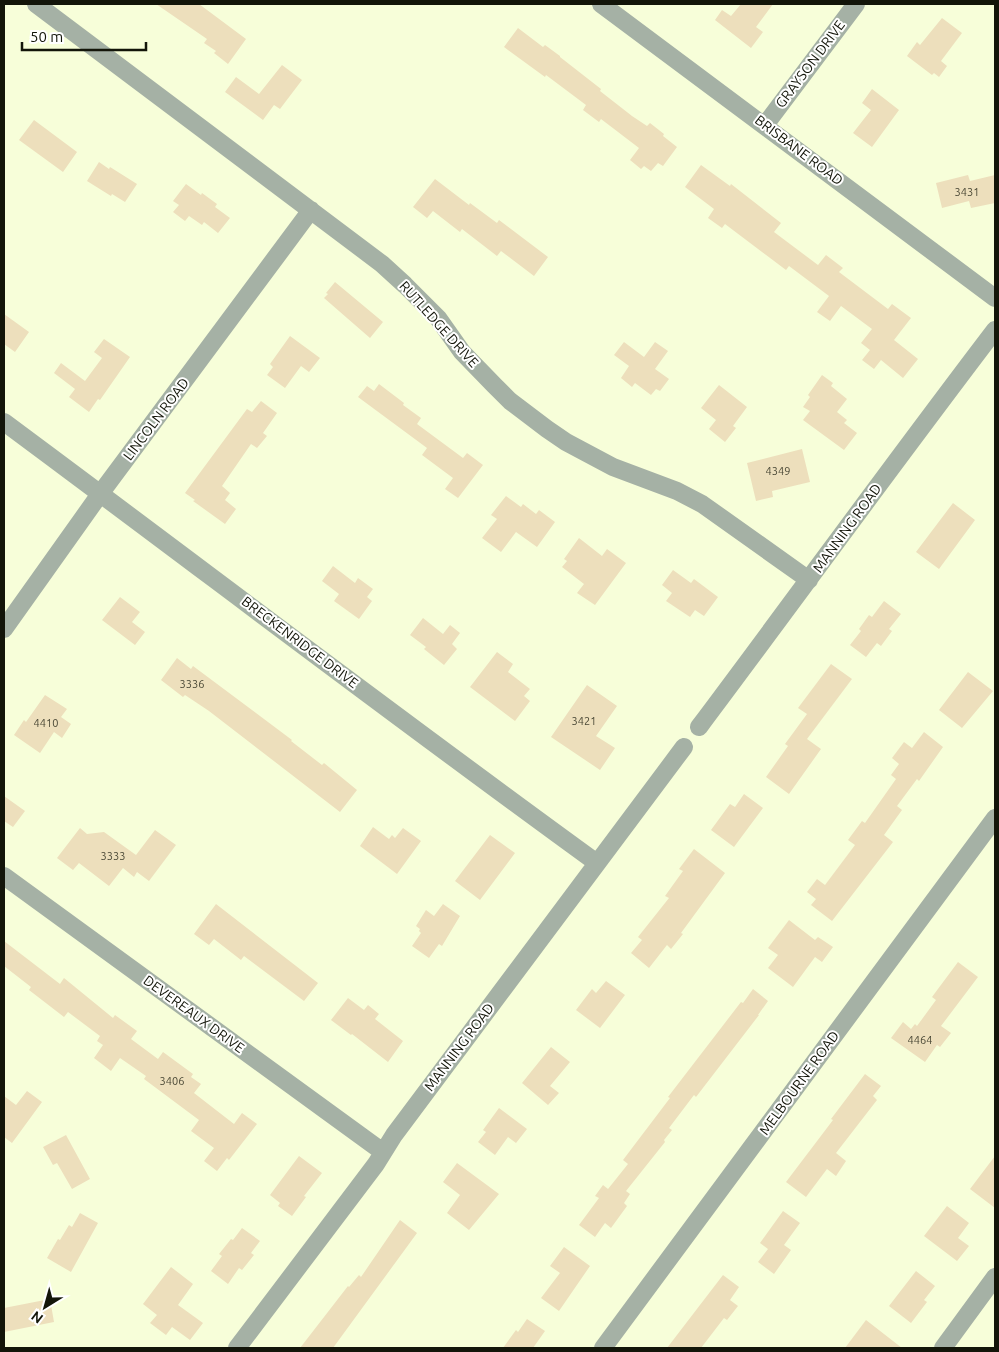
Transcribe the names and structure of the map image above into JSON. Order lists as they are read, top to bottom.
{
  "streets": {
    "street": [
      "GRAYSON DRIVE",
      "BRISBANE ROAD",
      "RUTLEDGE DRIVE",
      "LINCOLN ROAD",
      "MANNING ROAD",
      "BRECKENRIDGE DRIVE",
      "DEVEREAUX DRIVE",
      "MELBOURNE ROAD"
    ]
  },
  "crossings": [
    ["GRAYSON DRIVE", "BRISBANE ROAD"],
    ["RUTLEDGE DRIVE", "LINCOLN ROAD"],
    ["RUTLEDGE DRIVE", "MANNING ROAD"],
    ["LINCOLN ROAD", "BRECKENRIDGE DRIVE"],
    ["MANNING ROAD", "BRECKENRIDGE DRIVE"],
    ["MANNING ROAD", "DEVEREAUX DRIVE"]
  ],
  "house_numbers": [
    "3431",
    "4349",
    "3336",
    "3421",
    "4410",
    "3333",
    "4464",
    "3406"
  ],
  "scale_bar": "50 m",
  "north": "bottom left"
}
